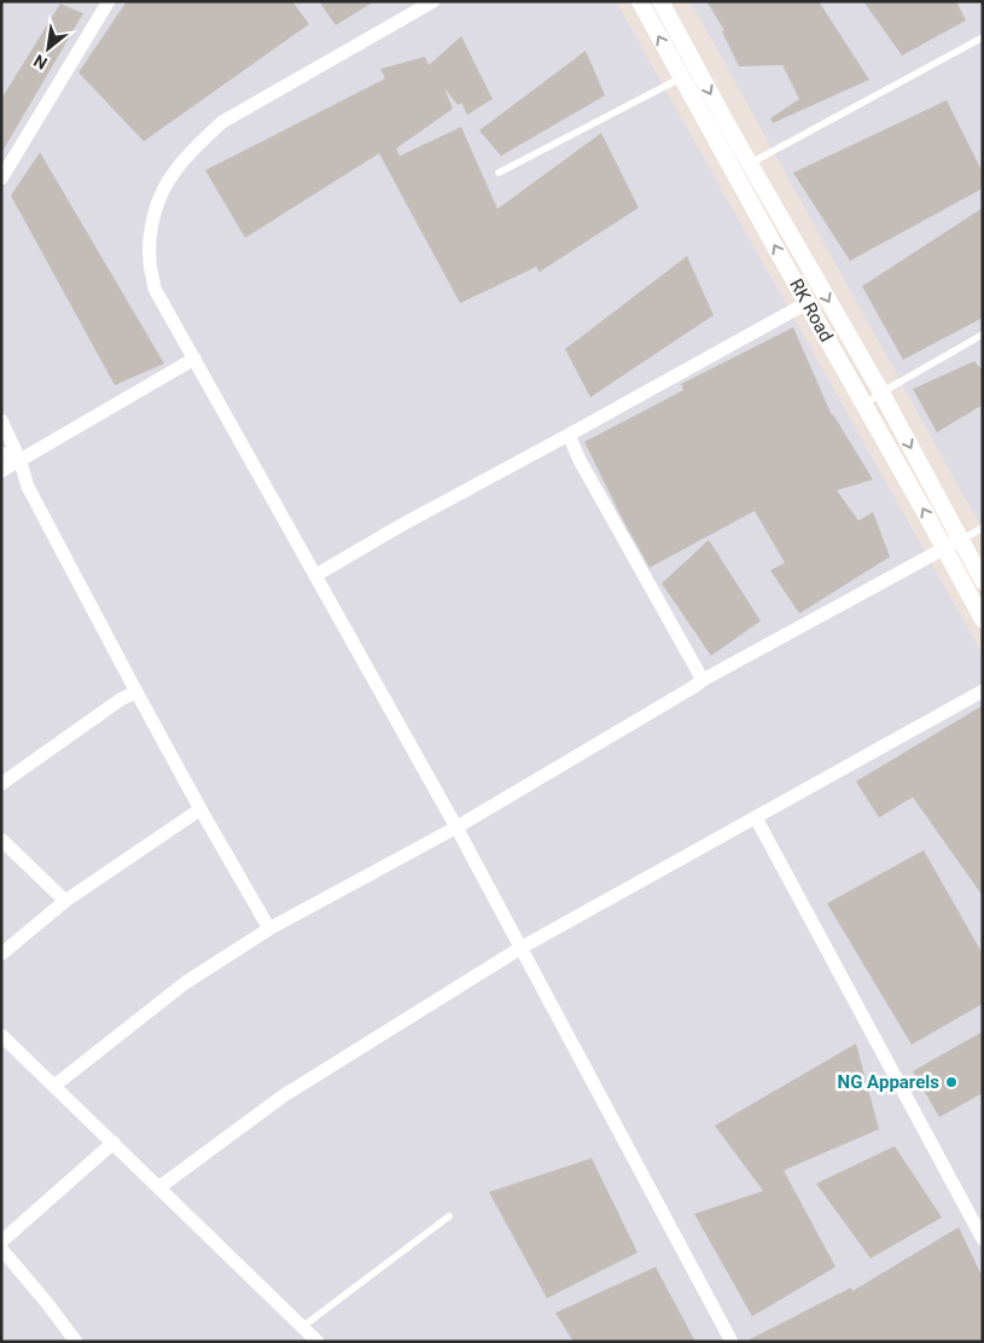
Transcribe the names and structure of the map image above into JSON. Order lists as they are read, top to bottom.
{
  "streets": {
    "street": ["RK Road"]
  },
  "places": ["NG Apparels"],
  "north": "bottom left"
}
